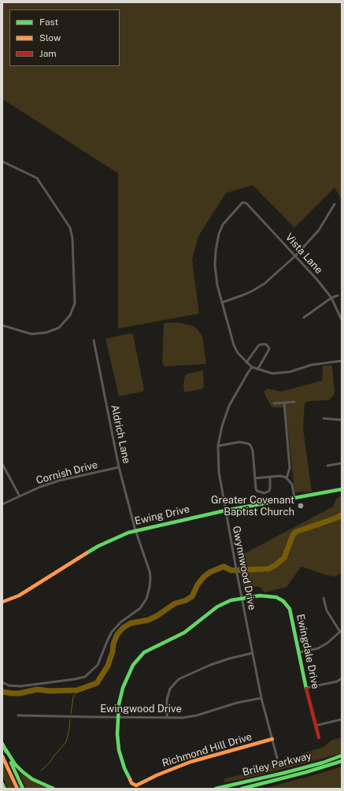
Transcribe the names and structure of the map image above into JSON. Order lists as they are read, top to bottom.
{
  "streets": {
    "main road": [
      "Ewing Drive",
      "Ewingdale Drive",
      "Richmond Hill Drive",
      "Briley Parkway"
    ],
    "street": [
      "Vista Lane",
      "Aldrich Lane",
      "Cornish Drive",
      "Gwynnwood Drive",
      "Ewingwood Drive"
    ]
  },
  "crossings": [
    ["Aldrich Lane", "Cornish Drive"],
    ["Aldrich Lane", "Ewing Drive"],
    ["Ewing Drive", "Gwynnwood Drive"],
    ["Gwynnwood Drive", "Ewingdale Drive"],
    ["Gwynnwood Drive", "Ewingwood Drive"],
    ["Gwynnwood Drive", "Richmond Hill Drive"],
    ["Ewingdale Drive", "Ewingwood Drive"],
    ["Ewingdale Drive", "Richmond Hill Drive"]
  ],
  "places": ["Greater Covenant Baptist Church"],
  "legend": ["Fast", "Slow", "Jam"]
}
